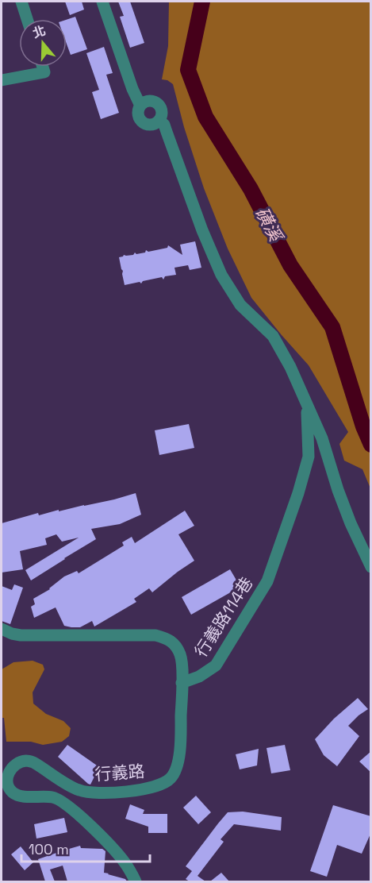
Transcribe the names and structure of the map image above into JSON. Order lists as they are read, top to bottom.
{
  "streets": {
    "street": ["行義路114巷", "行義路"]
  },
  "crossings": [
    ["行義路114巷", "行義路"]
  ],
  "water": ["磺溪"],
  "scale_bar": "100 m",
  "north": "top"
}
